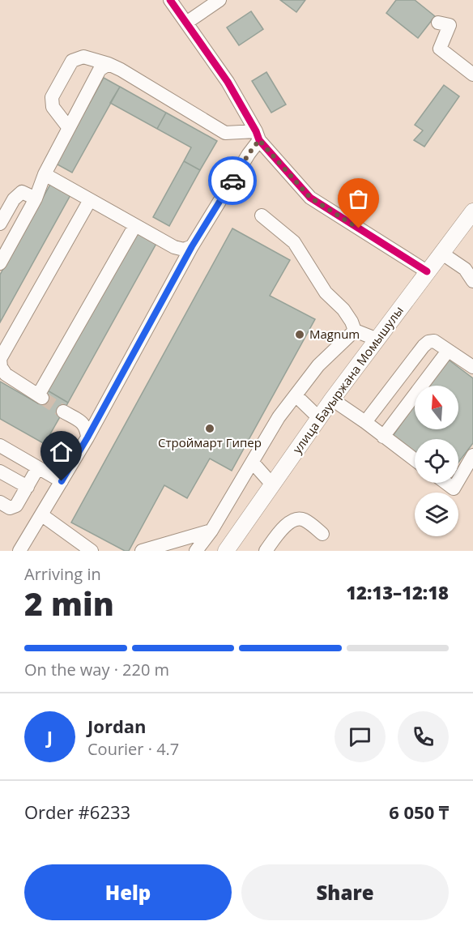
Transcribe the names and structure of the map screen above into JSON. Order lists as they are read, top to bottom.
{
  "streets": {
    "main road": ["улица Бауыржана Момышулы"]
  },
  "places": ["Magnum", "Строймарт Гипер"],
  "north": "top",
  "page": {
    "heading": ["2 min", "Arriving in", "12:13–12:18"],
    "panel": [
      "Jordan",
      "Courier · 4.7",
      "Order #6233",
      "6 050 ₸"
    ],
    "bar": "On the way · 220 m",
    "round": "J",
    "buttons": ["Help", "Share"]
  }
}
